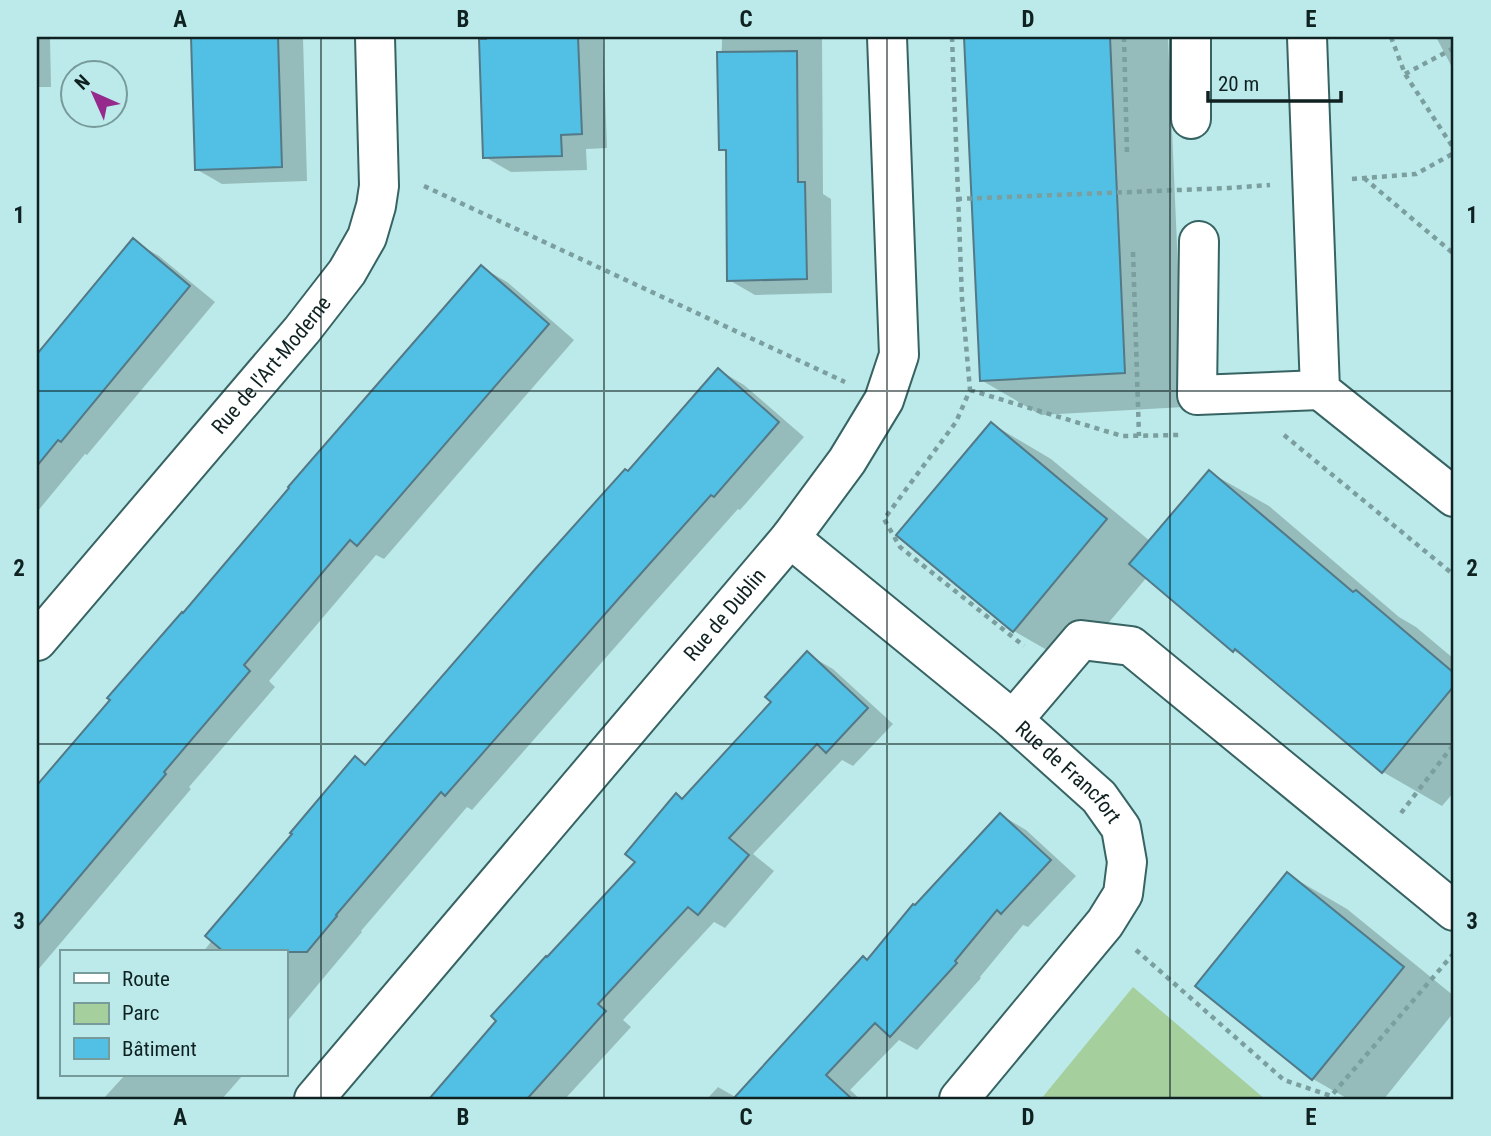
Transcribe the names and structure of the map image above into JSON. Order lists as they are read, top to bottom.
{
  "streets": {
    "street": ["Rue de l'Art-Moderne", "Rue de Dublin", "Rue de Francfort"]
  },
  "crossings": [
    ["Rue de Dublin", "Rue de Francfort"]
  ],
  "legend": ["Route", "Parc", "Bâtiment"],
  "scale_bar": "20 m",
  "north": "top left",
  "grid": {
    "columns": [
      "A",
      "B",
      "C",
      "D",
      "E"
    ],
    "rows": ["1", "2", "3"]
  }
}
